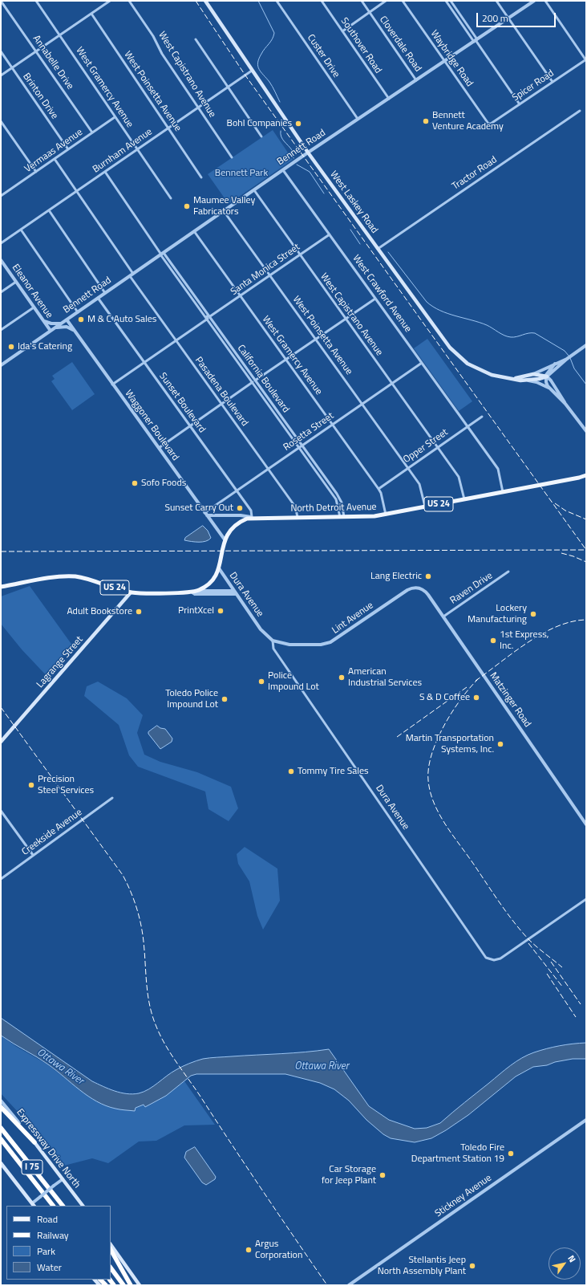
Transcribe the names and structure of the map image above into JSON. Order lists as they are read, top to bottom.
{
  "streets": {
    "highway": ["I 75"],
    "main road": [
      "West Laskey Road",
      "US 24",
      "North Detroit Avenue",
      "Lagrange Street",
      "Expressway Drive North"
    ],
    "street": [
      "Cloverdale Road",
      "Southover Road",
      "Custer Drive",
      "Waybridge Road",
      "Annabelle Drive",
      "West Capistrano Avenue",
      "Spicer Road",
      "West Gramercy Avenue",
      "West Poinsetta Avenue",
      "Brinton Drive",
      "Bennett Road",
      "Vermaas Avenue",
      "Burnham Avenue",
      "Tractor Road",
      "Santa Monica Street",
      "Eleanor Avenue",
      "West Crawford Avenue",
      "California Boulevard",
      "Pasadena Boulevard",
      "Sunset Boulevard",
      "Waggoner Boulevard",
      "Rosetta Street",
      "Opper Street",
      "Raven Drive",
      "Dura Avenue",
      "Lint Avenue",
      "Matzinger Road",
      "Creekside Avenue",
      "Stickney Avenue"
    ]
  },
  "crossings": [
    ["Cloverdale Road", "Bennett Road"],
    ["Southover Road", "Bennett Road"],
    ["Custer Drive", "Bennett Road"],
    ["Waybridge Road", "Spicer Road"],
    ["Waybridge Road", "Bennett Road"],
    ["Annabelle Drive", "Vermaas Avenue"],
    ["West Capistrano Avenue", "Bennett Road"],
    ["West Capistrano Avenue", "Burnham Avenue"],
    ["West Capistrano Avenue", "Santa Monica Street"],
    ["West Capistrano Avenue", "Rosetta Street"],
    ["West Capistrano Avenue", "Opper Street"],
    ["West Capistrano Avenue", "North Detroit Avenue"],
    ["West Gramercy Avenue", "Bennett Road"],
    ["West Gramercy Avenue", "Vermaas Avenue"],
    ["West Gramercy Avenue", "Burnham Avenue"],
    ["West Gramercy Avenue", "Santa Monica Street"],
    ["West Gramercy Avenue", "Rosetta Street"],
    ["West Gramercy Avenue", "Opper Street"],
    ["West Gramercy Avenue", "North Detroit Avenue"],
    ["West Poinsetta Avenue", "Bennett Road"],
    ["West Poinsetta Avenue", "Burnham Avenue"],
    ["West Poinsetta Avenue", "Santa Monica Street"],
    ["West Poinsetta Avenue", "Rosetta Street"],
    ["West Poinsetta Avenue", "Opper Street"],
    ["West Poinsetta Avenue", "North Detroit Avenue"],
    ["Brinton Drive", "Vermaas Avenue"],
    ["Bennett Road", "West Laskey Road"],
    ["Bennett Road", "Eleanor Avenue"],
    ["Bennett Road", "West Crawford Avenue"],
    ["Bennett Road", "California Boulevard"],
    ["Bennett Road", "Pasadena Boulevard"],
    ["Bennett Road", "Sunset Boulevard"],
    ["Bennett Road", "Waggoner Boulevard"],
    ["Burnham Avenue", "West Laskey Road"],
    ["Burnham Avenue", "California Boulevard"],
    ["Tractor Road", "West Laskey Road"],
    ["Santa Monica Street", "West Crawford Avenue"],
    ["Santa Monica Street", "California Boulevard"],
    ["Santa Monica Street", "Pasadena Boulevard"],
    ["Santa Monica Street", "Sunset Boulevard"],
    ["Santa Monica Street", "Waggoner Boulevard"],
    ["West Crawford Avenue", "Rosetta Street"],
    ["West Crawford Avenue", "Opper Street"],
    ["West Crawford Avenue", "North Detroit Avenue"],
    ["California Boulevard", "Rosetta Street"],
    ["California Boulevard", "North Detroit Avenue"],
    ["Pasadena Boulevard", "Rosetta Street"],
    ["Pasadena Boulevard", "North Detroit Avenue"],
    ["Sunset Boulevard", "Rosetta Street"],
    ["Sunset Boulevard", "North Detroit Avenue"],
    ["Waggoner Boulevard", "Rosetta Street"],
    ["Waggoner Boulevard", "North Detroit Avenue"],
    ["Rosetta Street", "North Detroit Avenue"],
    ["US 24", "North Detroit Avenue"],
    ["North Detroit Avenue", "Dura Avenue"],
    ["North Detroit Avenue", "Lagrange Street"],
    ["Raven Drive", "Matzinger Road"],
    ["Dura Avenue", "Lint Avenue"],
    ["Lint Avenue", "Matzinger Road"]
  ],
  "water": ["Ottawa River"],
  "parks": ["Bennett Park"],
  "places": [
    "Bennett Venture Academy",
    "Bohl Companies",
    "Maumee Valley Fabricators",
    "M & C Auto Sales",
    "Ida's Catering",
    "Sofo Foods",
    "Sunset Carry Out",
    "Lang Electric",
    "PrintXcel",
    "Adult Bookstore",
    "Lockery Manufacturing",
    "1st Express, Inc.",
    "American Industrial Services",
    "Police Impound Lot",
    "S & D Coffee",
    "Toledo Police Impound Lot",
    "Martin Transportation Systems, Inc.",
    "Tommy Tire Sales",
    "Precision Steel Services",
    "Toledo Fire Department Station 19",
    "Car Storage for Jeep Plant",
    "Argus Corporation",
    "Stellantis Jeep North Assembly Plant"
  ],
  "legend": [
    "Road",
    "Railway",
    "Park",
    "Water"
  ],
  "scale_bar": "200 m",
  "north": "top right"
}
